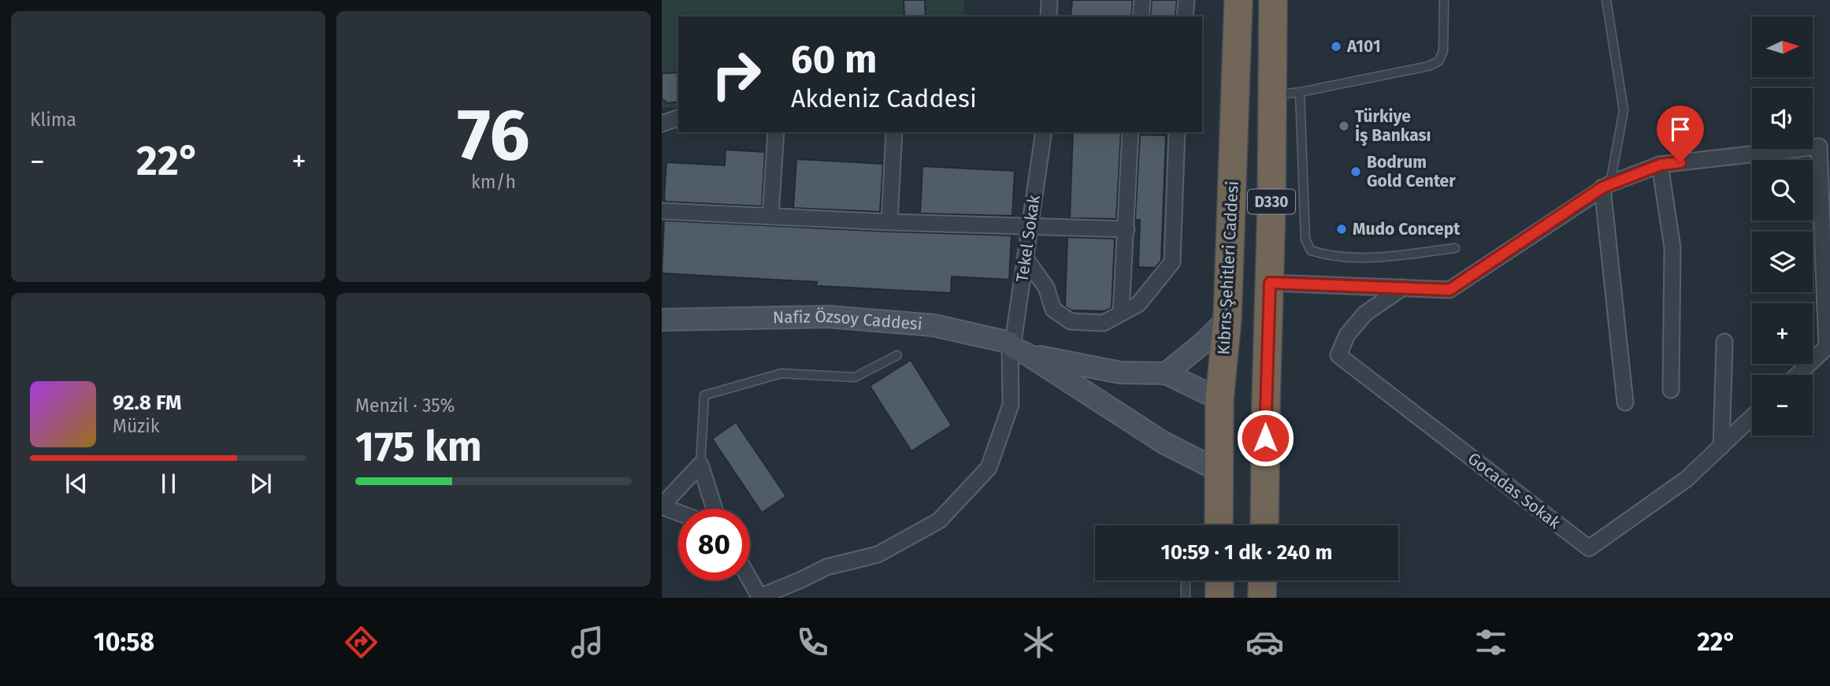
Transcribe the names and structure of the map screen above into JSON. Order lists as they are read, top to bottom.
{
  "streets": {
    "highway": ["D330", "Kıbrıs Şehitleri Caddesi"],
    "main road": ["Nafiz Özsoy Caddesi"],
    "street": ["Tekel Sokak", "Gocadas Sokak"]
  },
  "crossings": [
    ["Tekel Sokak", "Nafiz Özsoy Caddesi"],
    ["Kıbrıs Şehitleri Caddesi", "Nafiz Özsoy Caddesi"]
  ],
  "places": [
    "A101",
    "Türkiye İş Bankası",
    "Bodrum Gold Center",
    "Mudo Concept"
  ],
  "north": "right",
  "page": {
    "tile": [
      "Klima",
      ["76", "km/h"],
      ["Menzil · 35%", "175 km"]
    ],
    "map_buttons": ["+", "−"],
    "turn": ["60 m", "Akdeniz Caddesi"],
    "heat": ["−", "22°", "+"],
    "song": ["92.8 FM", "Müzik"],
    "limit": "80",
    "trip": "10:59 · 1 dk · 240 m",
    "tabs": ["10:58", "22°"]
  }
}
